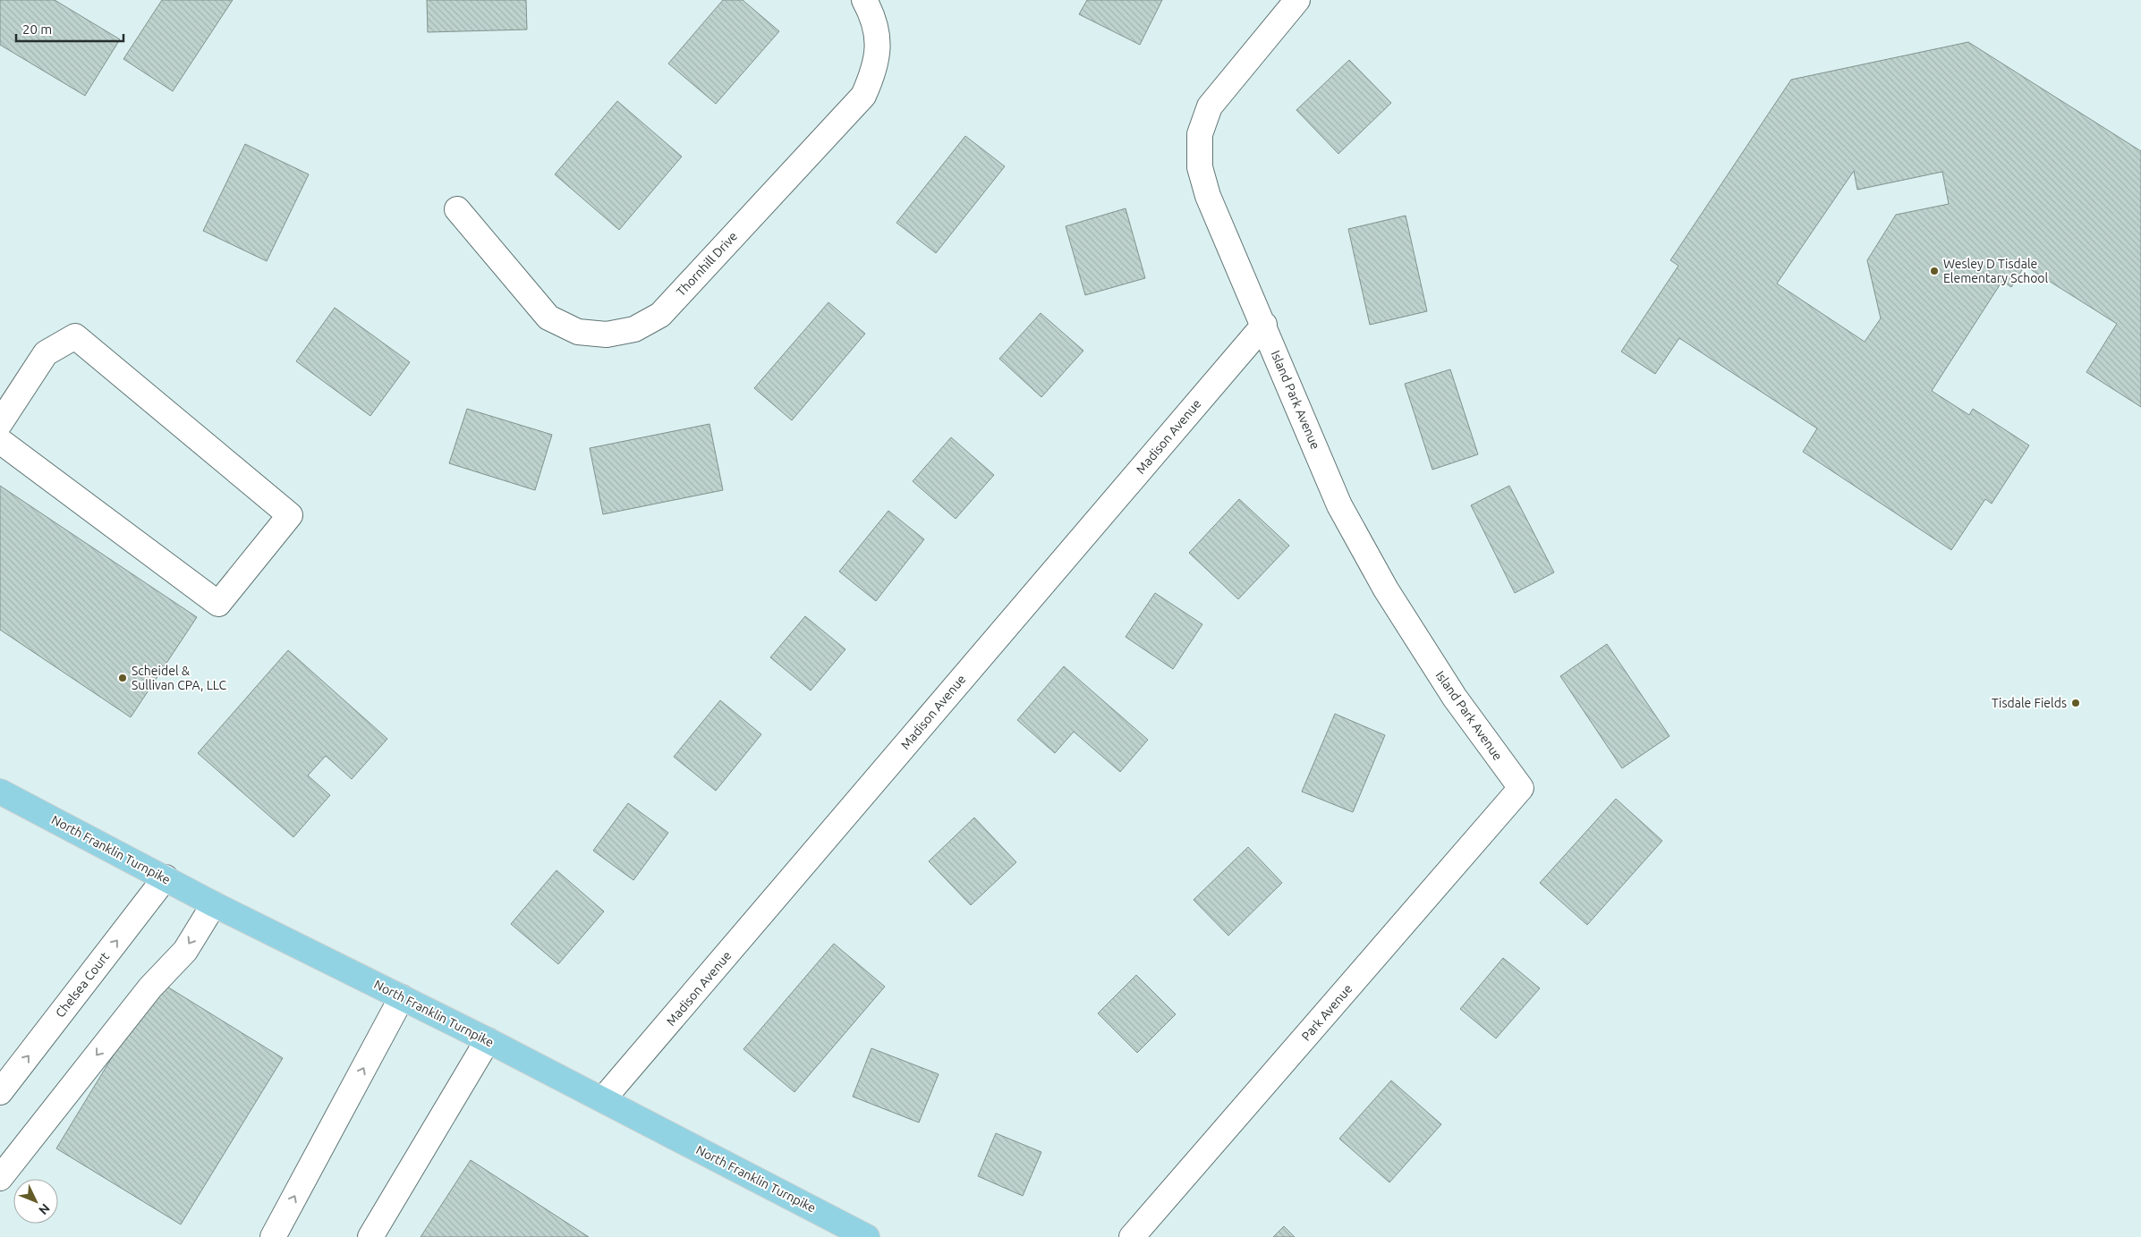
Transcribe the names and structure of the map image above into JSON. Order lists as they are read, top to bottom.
{
  "streets": {
    "main road": ["North Franklin Turnpike"],
    "street": [
      "Thornhill Drive",
      "Island Park Avenue",
      "Madison Avenue",
      "Chelsea Court",
      "Park Avenue"
    ]
  },
  "crossings": [
    ["Island Park Avenue", "Madison Avenue"],
    ["Island Park Avenue", "Park Avenue"],
    ["Madison Avenue", "North Franklin Turnpike"],
    ["North Franklin Turnpike", "Chelsea Court"]
  ],
  "places": ["Wesley D Tisdale Elementary School", "Scheidel & Sullivan CPA, LLC", "Tisdale Fields"],
  "scale_bar": "20 m",
  "north": "bottom right"
}
